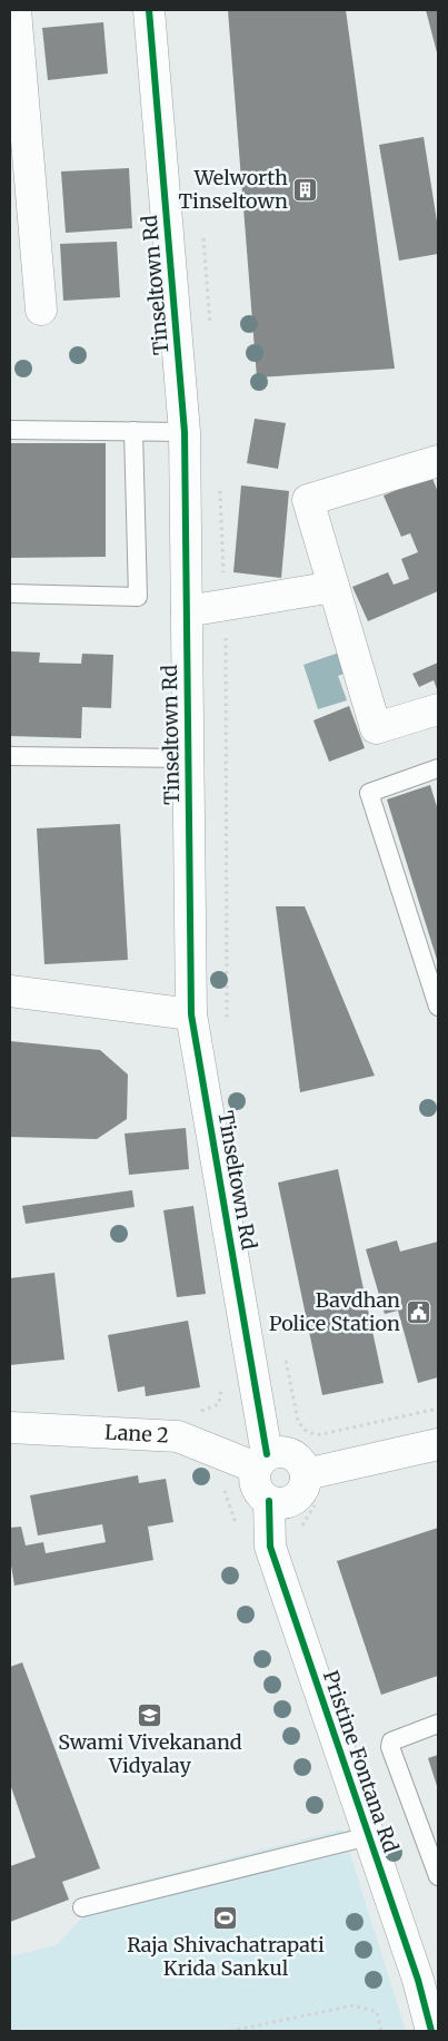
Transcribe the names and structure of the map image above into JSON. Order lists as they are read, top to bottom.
{
  "streets": {
    "street": ["Tinseltown Rd", "Lane 2", "Pristine Fontana Rd"]
  },
  "crossings": [
    ["Tinseltown Rd", "Lane 2"],
    ["Tinseltown Rd", "Pristine Fontana Rd"],
    ["Lane 2", "Pristine Fontana Rd"]
  ],
  "places": {
    "building": ["Welworth Tinseltown"],
    "public building": ["Bavdhan Police Station"],
    "school or university": ["Swami Vivekanand Vidyalay"],
    "sports": ["Raja Shivachatrapati Krida Sankul"]
  }
}
